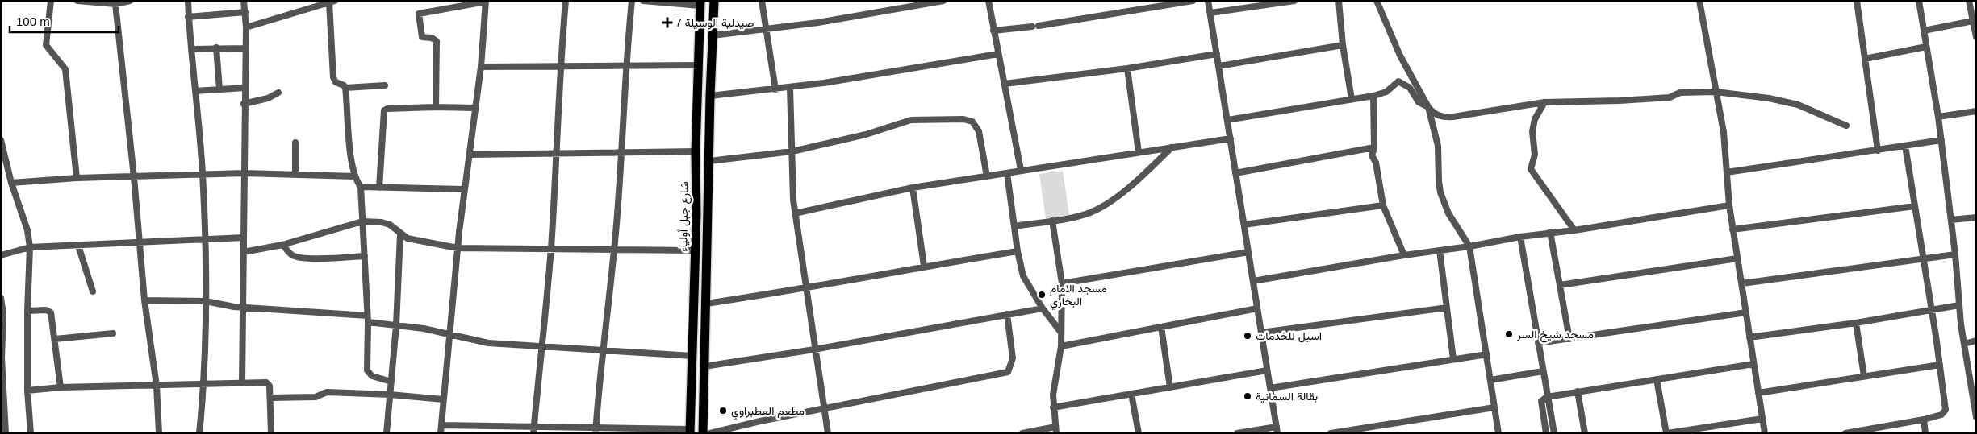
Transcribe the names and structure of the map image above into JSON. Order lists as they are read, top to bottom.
{
  "streets": {
    "main road": ["شارع جبل أولياء"]
  },
  "places": {
    "health": ["صيدلية الوسيلة 7"],
    "other": [
      "مسجد الامام البخاري",
      "مسجد شيخ السر",
      "اسيل للخدمات",
      "بقالة السمانية",
      "مطعم العطبراوي"
    ]
  },
  "scale_bar": "100 m"
}
